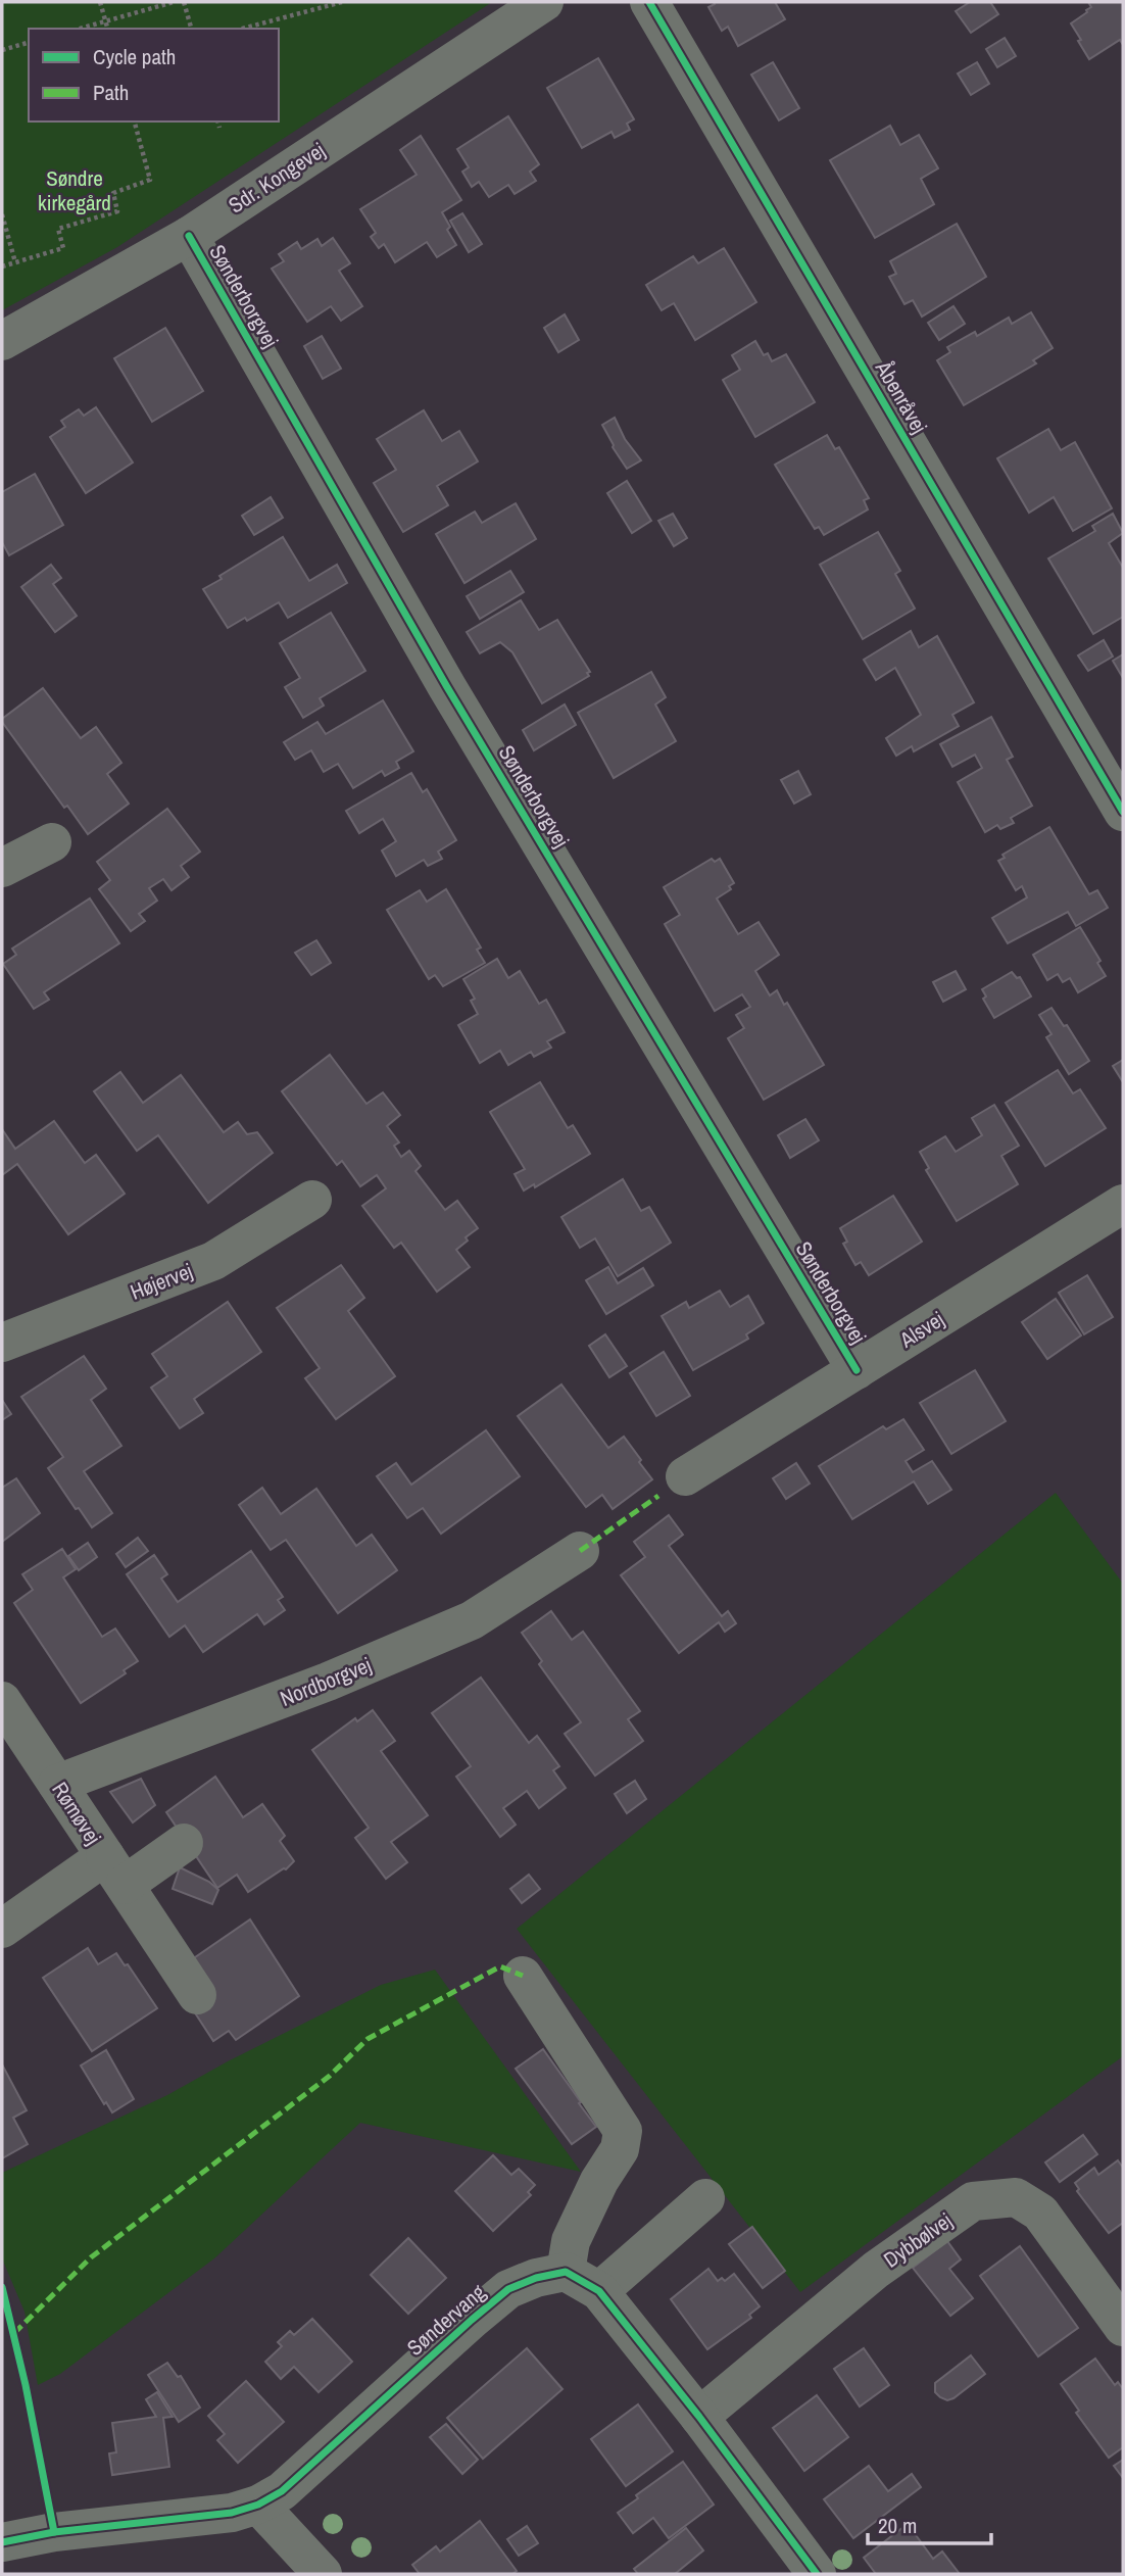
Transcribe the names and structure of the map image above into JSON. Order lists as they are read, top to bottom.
{
  "streets": {
    "street": [
      "Sdr. Kongevej",
      "Sønderborgvej",
      "Åbenråvej",
      "Højervej",
      "Alsvej",
      "Nordborgvej",
      "Rømøvej",
      "Dybbølvej",
      "Søndervang"
    ]
  },
  "crossings": [
    ["Sdr. Kongevej", "Sønderborgvej"],
    ["Sønderborgvej", "Alsvej"],
    ["Nordborgvej", "Rømøvej"]
  ],
  "parks": ["Søndre kirkegård"],
  "legend": ["Cycle path", "Path"],
  "scale_bar": "20 m"
}
